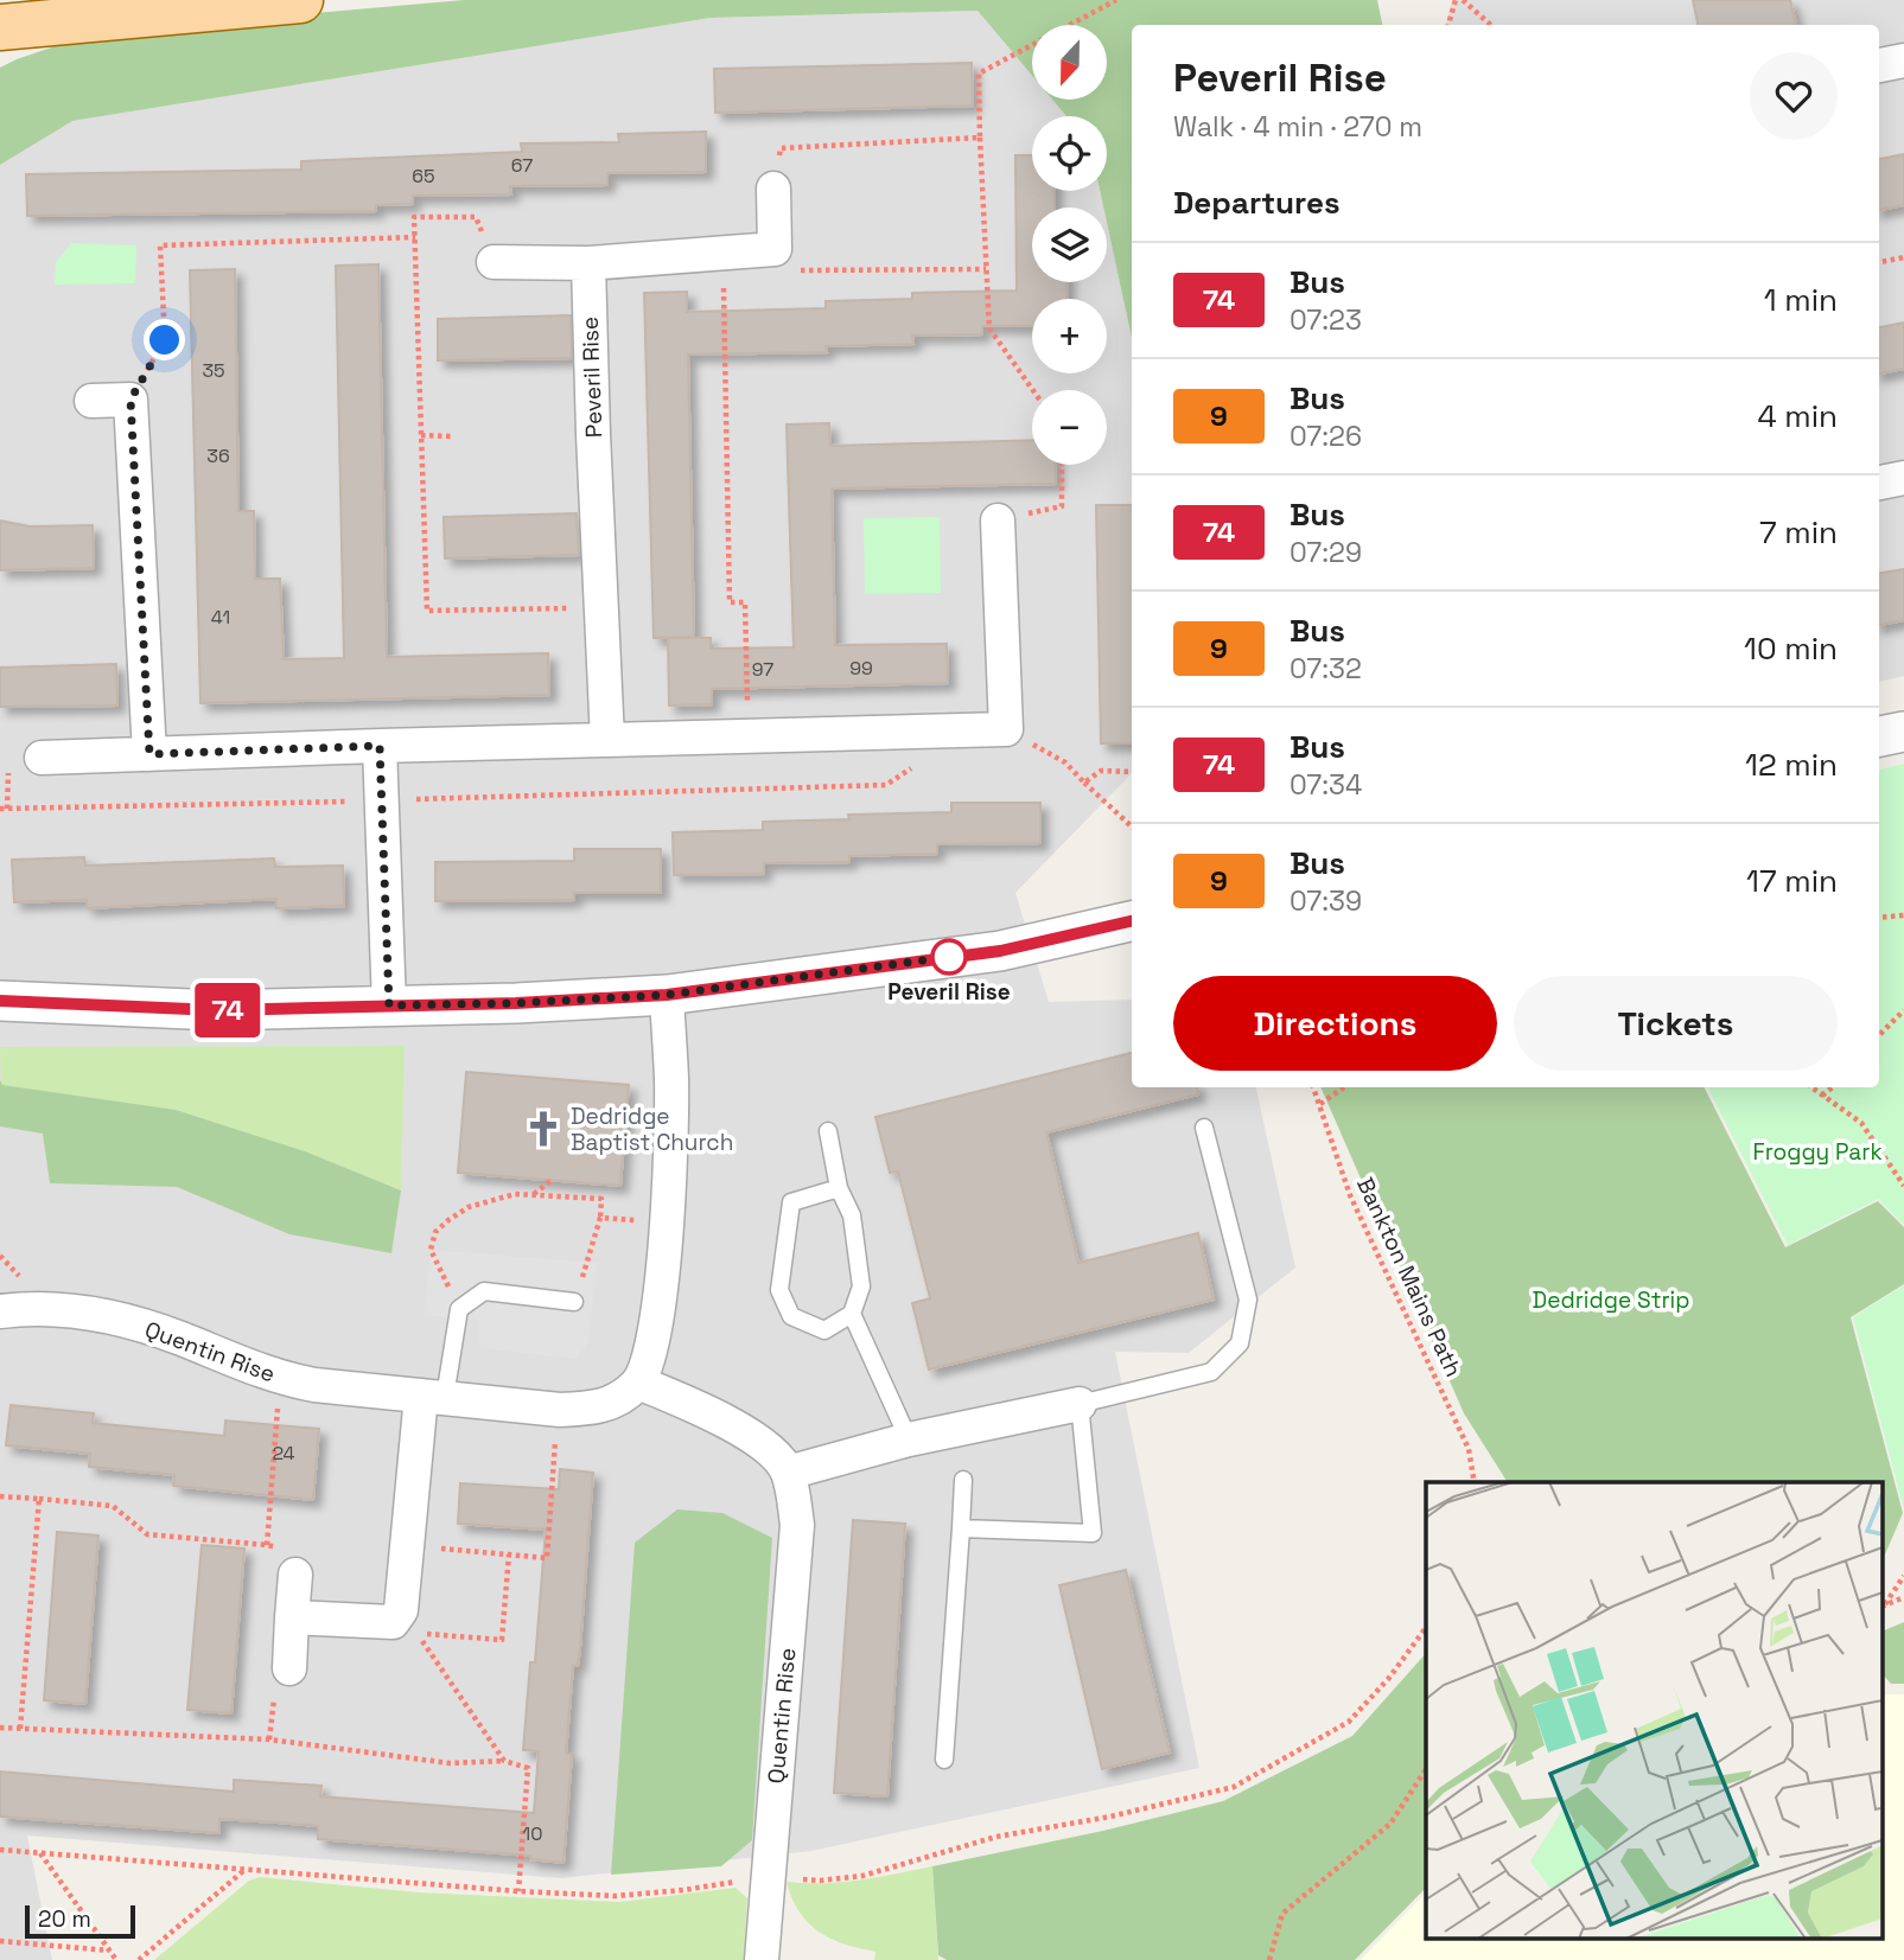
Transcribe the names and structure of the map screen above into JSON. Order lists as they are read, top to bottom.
{
  "streets": {
    "street": ["Peveril Rise", "Quentin Rise"],
    "path": ["Bankton Mains Path"]
  },
  "parks": ["Froggy Park", "Dedridge Strip"],
  "places": {
    "other": ["Peveril Rise"],
    "church": ["Dedridge Baptist Church"]
  },
  "lines": ["bus line 74"],
  "house_numbers": [
    "67",
    "65",
    "35",
    "36",
    "41",
    "99",
    "97",
    "24",
    "10"
  ],
  "scale_bar": "20 m",
  "north": "bottom",
  "page": {
    "on_map": "74",
    "map_buttons": ["+", "−"],
    "heading": [
      ["Peveril Rise", "Walk · 4 min · 270 m"],
      "Departures"
    ],
    "list": [
      {
        "mark": "74",
        "name": "Bus",
        "note": "07:23",
        "value": "1 min"
      },
      {
        "mark": "9",
        "name": "Bus",
        "note": "07:26",
        "value": "4 min"
      },
      {
        "mark": "74",
        "name": "Bus",
        "note": "07:29",
        "value": "7 min"
      },
      {
        "mark": "9",
        "name": "Bus",
        "note": "07:32",
        "value": "10 min"
      },
      {
        "mark": "74",
        "name": "Bus",
        "note": "07:34",
        "value": "12 min"
      },
      {
        "mark": "9",
        "name": "Bus",
        "note": "07:39",
        "value": "17 min"
      }
    ],
    "buttons": ["Directions", "Tickets"],
    "scale": "20 m"
  }
}
